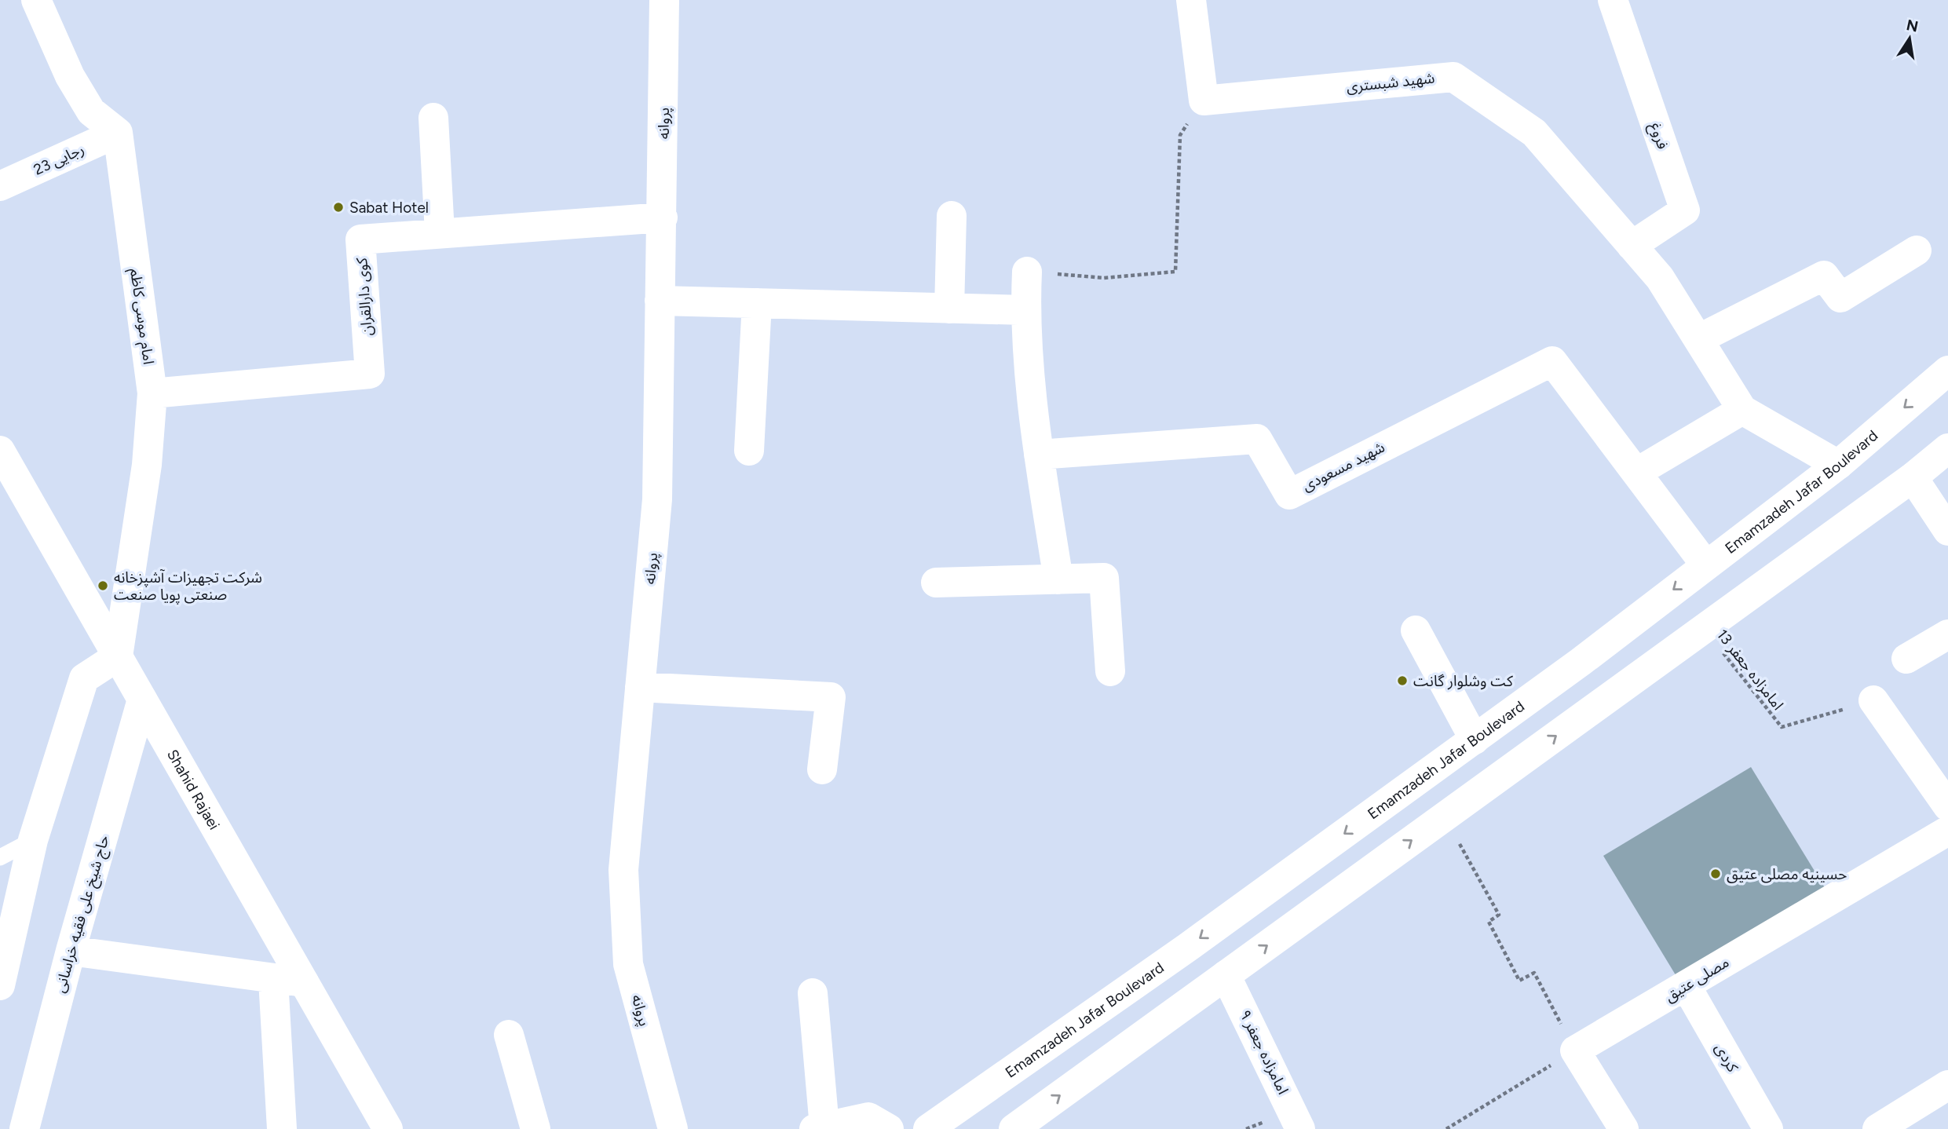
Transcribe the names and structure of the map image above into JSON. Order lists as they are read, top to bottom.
{
  "streets": {
    "street": [
      "شهید شبستری",
      "پروانه",
      "فروغ",
      "رجایی 23",
      "کوی دارالقران",
      "امام موسی کاظم",
      "شهید مسعودی",
      "Emamzadeh Jafar Boulevard",
      "Shahid Rajaei",
      "حاج شیخ علی فقیه خراسانی",
      "مصلی عتیق",
      "امامزاده جعفر ۹",
      "کردی"
    ],
    "path": ["امامزاده جعفر 13"]
  },
  "crossings": [
    ["شهید شبستری", "فروغ"],
    ["شهید شبستری", "Emamzadeh Jafar Boulevard"],
    ["پروانه", "کوی دارالقران"],
    ["رجایی 23", "امام موسی کاظم"],
    ["کوی دارالقران", "امام موسی کاظم"],
    ["امام موسی کاظم", "Shahid Rajaei"],
    ["شهید مسعودی", "Emamzadeh Jafar Boulevard"],
    ["Shahid Rajaei", "حاج شیخ علی فقیه خراسانی"],
    ["مصلی عتیق", "کردی"]
  ],
  "places": [
    "Sabat Hotel",
    "شرکت تجهیزات آشپزخانه صنعتی پویا صنعت",
    "کت وشلوار گانت",
    "حسینیه مصلی عتیق"
  ],
  "north": "top"
}
